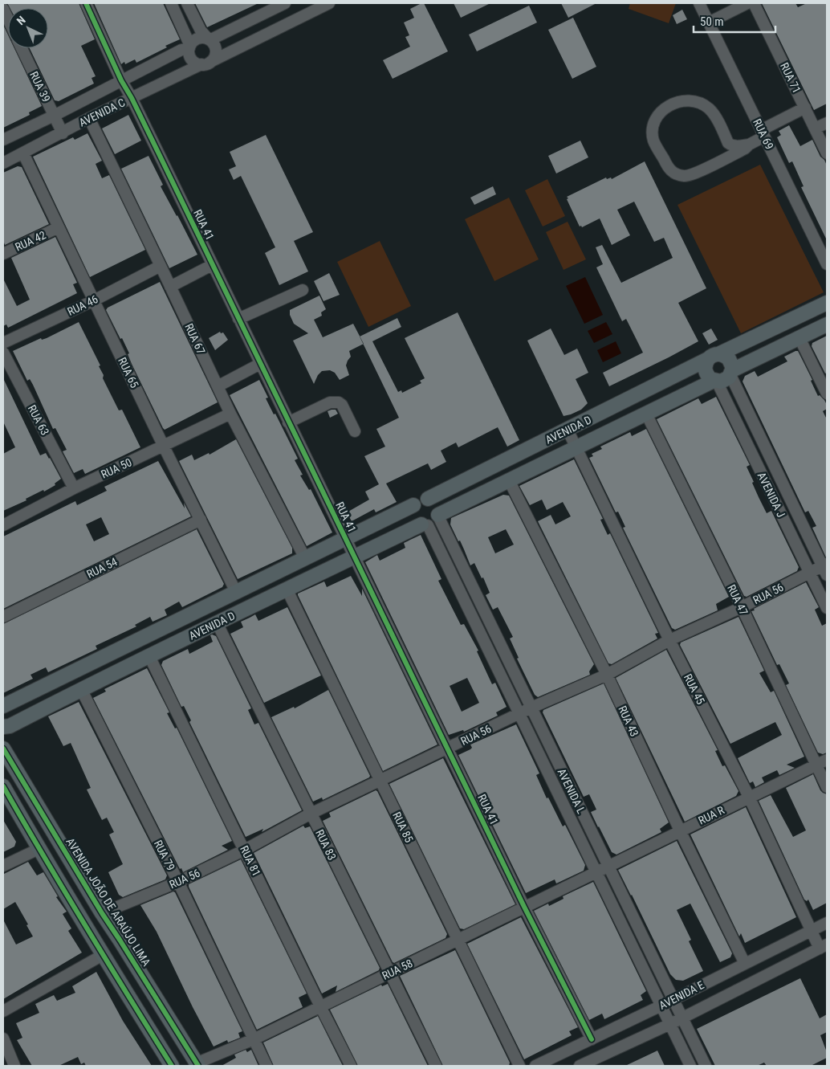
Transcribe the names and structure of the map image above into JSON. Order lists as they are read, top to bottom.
{
  "streets": {
    "main road": ["AVENIDA D", "AVENIDA JOÃO DE ARAÚJO LIMA"],
    "street": [
      "RUA 71",
      "RUA 39",
      "AVENIDA C",
      "RUA 69",
      "RUA 41",
      "RUA 42",
      "RUA 46",
      "RUA 67",
      "RUA 65",
      "RUA 63",
      "RUA 50",
      "AVENIDA J",
      "RUA 54",
      "RUA 56",
      "RUA 47",
      "RUA 45",
      "RUA 43",
      "AVENIDA L",
      "RUA R",
      "RUA 85",
      "RUA 83",
      "RUA 79",
      "RUA 81",
      "RUA 58",
      "AVENIDA E"
    ]
  },
  "crossings": [
    ["RUA 39", "AVENIDA C"],
    ["AVENIDA C", "RUA 41"],
    ["AVENIDA C", "RUA 67"],
    ["AVENIDA C", "RUA 65"],
    ["RUA 41", "AVENIDA D"],
    ["RUA 41", "RUA 56"],
    ["RUA 41", "RUA 58"],
    ["RUA 41", "AVENIDA E"],
    ["RUA 42", "RUA 65"],
    ["RUA 46", "RUA 67"],
    ["RUA 46", "RUA 65"],
    ["RUA 67", "AVENIDA D"],
    ["RUA 67", "RUA 50"],
    ["RUA 65", "AVENIDA D"],
    ["RUA 65", "RUA 50"],
    ["RUA 65", "RUA 54"],
    ["RUA 63", "RUA 50"],
    ["AVENIDA D", "AVENIDA J"],
    ["AVENIDA D", "RUA 47"],
    ["AVENIDA D", "RUA 45"],
    ["AVENIDA D", "RUA 43"],
    ["AVENIDA D", "AVENIDA L"],
    ["AVENIDA D", "RUA 85"],
    ["AVENIDA D", "RUA 83"],
    ["AVENIDA D", "RUA 79"],
    ["AVENIDA D", "RUA 81"],
    ["AVENIDA J", "RUA 56"],
    ["RUA 56", "RUA 47"],
    ["RUA 56", "RUA 45"],
    ["RUA 56", "RUA 43"],
    ["RUA 56", "AVENIDA L"],
    ["RUA 56", "RUA 85"],
    ["RUA 56", "RUA 83"],
    ["RUA 56", "RUA 79"],
    ["RUA 56", "RUA 81"],
    ["RUA 56", "AVENIDA JOÃO DE ARAÚJO LIMA"],
    ["RUA 47", "RUA R"],
    ["RUA 45", "RUA R"],
    ["RUA 45", "AVENIDA E"],
    ["RUA 43", "RUA R"],
    ["RUA 43", "AVENIDA E"],
    ["AVENIDA L", "RUA R"],
    ["AVENIDA L", "RUA 58"],
    ["AVENIDA L", "AVENIDA E"],
    ["RUA R", "RUA 58"],
    ["RUA 85", "RUA 58"],
    ["RUA 83", "RUA 58"],
    ["RUA 79", "RUA 58"],
    ["RUA 81", "RUA 58"],
    ["AVENIDA JOÃO DE ARAÚJO LIMA", "RUA 58"]
  ],
  "scale_bar": "50 m",
  "north": "top left"
}
